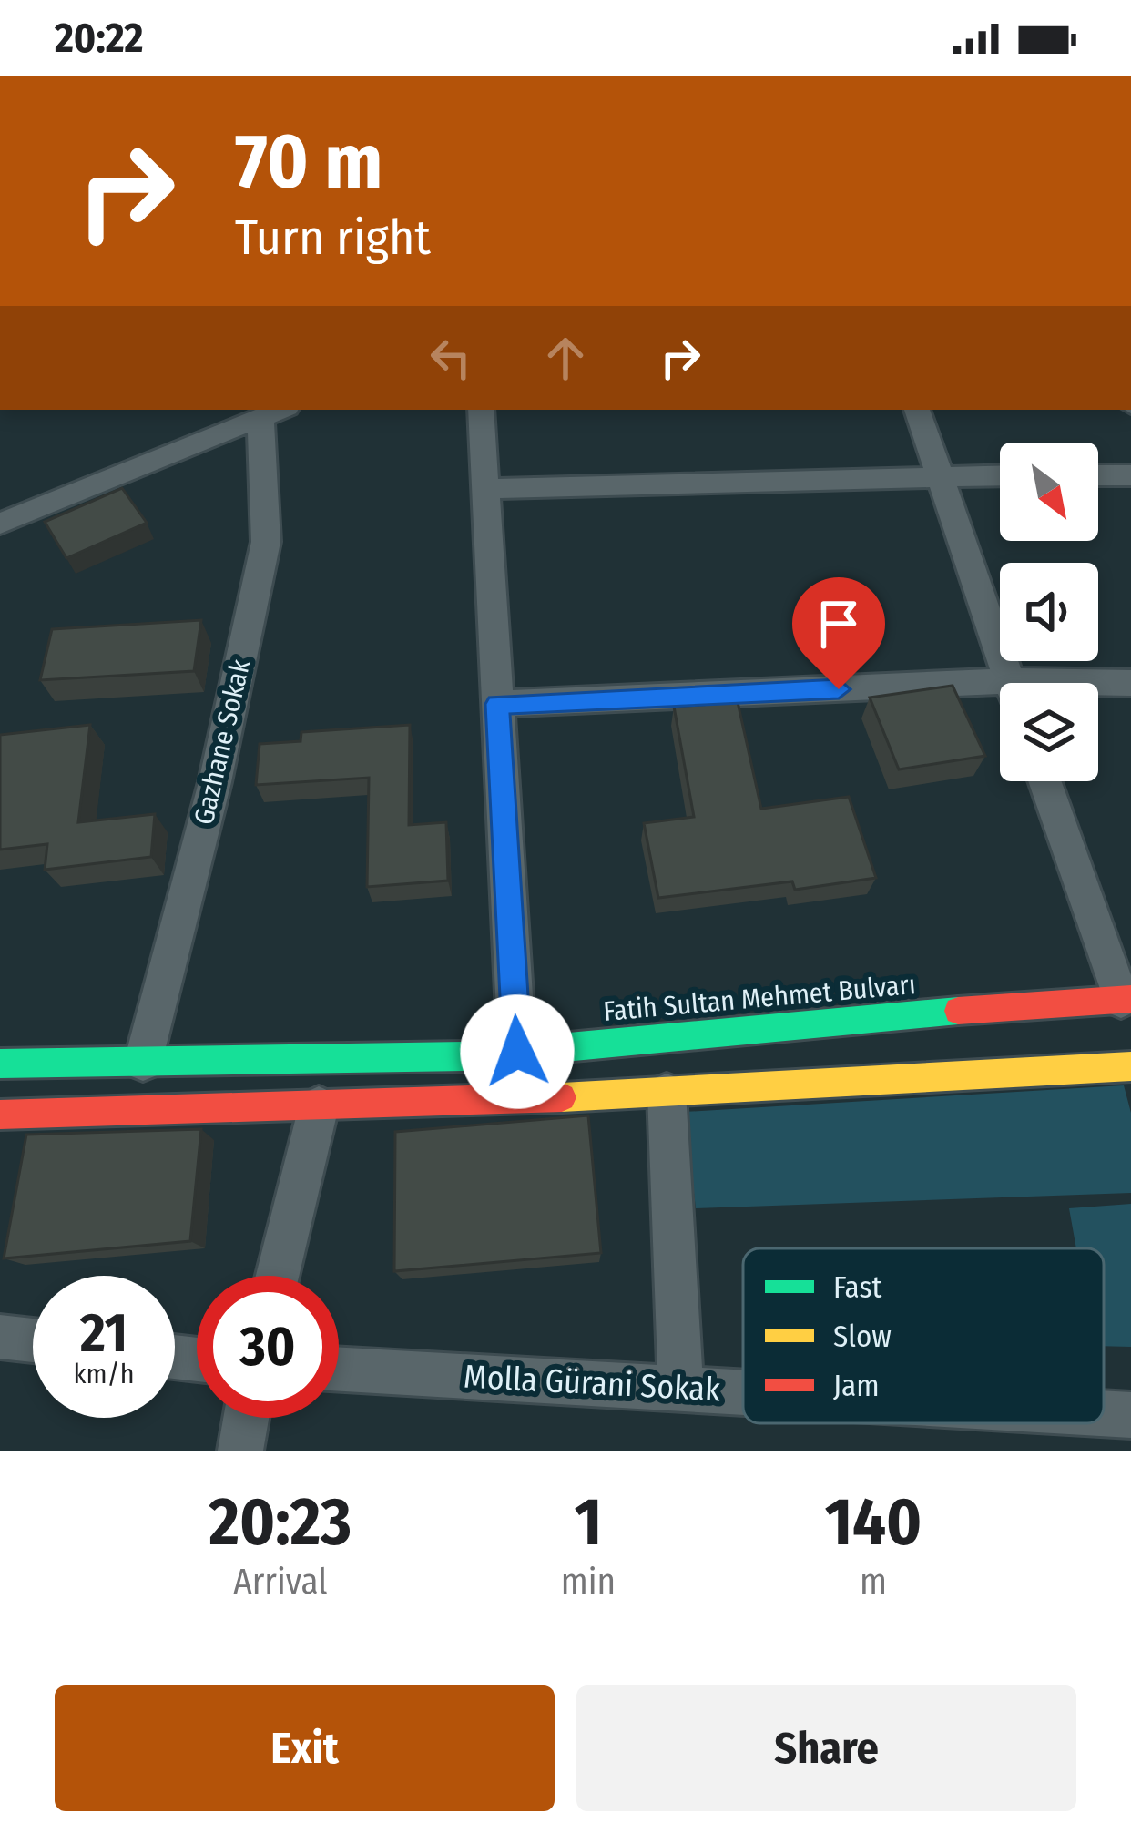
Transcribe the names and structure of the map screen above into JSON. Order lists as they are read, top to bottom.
{
  "streets": {
    "main road": ["Fatih Sultan Mehmet Bulvarı"],
    "street": ["Gazhane Sokak", "Molla Gürani Sokak"]
  },
  "crossings": [
    ["Gazhane Sokak", "Fatih Sultan Mehmet Bulvarı"]
  ],
  "legend": ["Fast", "Slow", "Jam"],
  "north": "bottom right",
  "page": {
    "status": "20:22",
    "turn": ["70 m", "Turn right"],
    "speed": "21 km/h",
    "limit": "30",
    "eta": [
      "20:23",
      "Arrival",
      "1",
      "min",
      "140",
      "m"
    ],
    "buttons": ["Exit", "Share"]
  }
}
